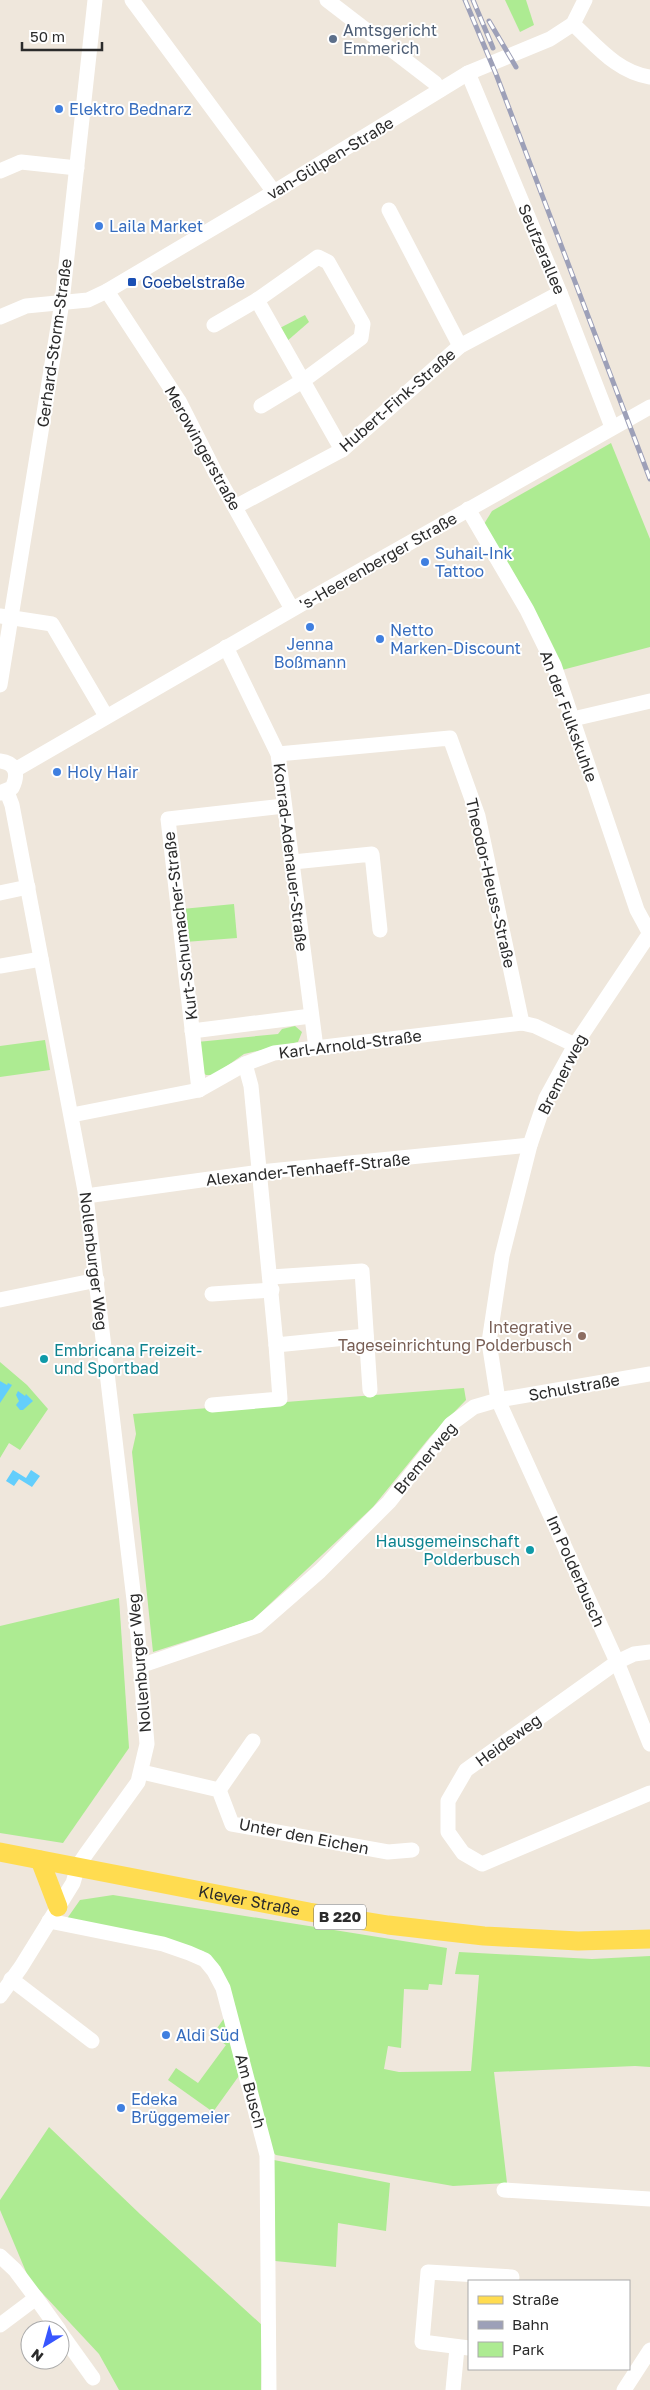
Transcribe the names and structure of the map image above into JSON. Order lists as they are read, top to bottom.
{
  "streets": {
    "main road": ["Klever Straße", "B 220"],
    "street": [
      "van-Gülpen-Straße",
      "Seufzerallee",
      "Gerhard-Storm-Straße",
      "Hubert-Fink-Straße",
      "Merowingerstraße",
      "'s-Heerenberger Straße",
      "An der Fulkskuhle",
      "Konrad-Adenauer-Straße",
      "Theodor-Heuss-Straße",
      "Kurt-Schumacher-Straße",
      "Karl-Arnold-Straße",
      "Bremerweg",
      "Alexander-Tenhaeff-Straße",
      "Nollenburger Weg",
      "Schulstraße",
      "Im Polderbusch",
      "Heideweg",
      "Unter den Eichen",
      "Am Busch"
    ]
  },
  "crossings": [
    ["van-Gülpen-Straße", "Seufzerallee"],
    ["van-Gülpen-Straße", "Gerhard-Storm-Straße"],
    ["van-Gülpen-Straße", "Merowingerstraße"],
    ["Seufzerallee", "Hubert-Fink-Straße"],
    ["Seufzerallee", "'s-Heerenberger Straße"],
    ["Hubert-Fink-Straße", "Merowingerstraße"],
    ["Merowingerstraße", "'s-Heerenberger Straße"],
    ["'s-Heerenberger Straße", "An der Fulkskuhle"],
    ["'s-Heerenberger Straße", "Konrad-Adenauer-Straße"],
    ["An der Fulkskuhle", "Bremerweg"],
    ["Konrad-Adenauer-Straße", "Theodor-Heuss-Straße"],
    ["Konrad-Adenauer-Straße", "Kurt-Schumacher-Straße"],
    ["Konrad-Adenauer-Straße", "Karl-Arnold-Straße"],
    ["Theodor-Heuss-Straße", "Karl-Arnold-Straße"],
    ["Kurt-Schumacher-Straße", "Karl-Arnold-Straße"],
    ["Karl-Arnold-Straße", "Bremerweg"],
    ["Karl-Arnold-Straße", "Nollenburger Weg"],
    ["Bremerweg", "Alexander-Tenhaeff-Straße"],
    ["Bremerweg", "Nollenburger Weg"],
    ["Bremerweg", "Schulstraße"],
    ["Bremerweg", "Im Polderbusch"],
    ["Alexander-Tenhaeff-Straße", "Nollenburger Weg"],
    ["Nollenburger Weg", "Klever Straße"],
    ["Nollenburger Weg", "Am Busch"],
    ["Schulstraße", "Im Polderbusch"],
    ["Im Polderbusch", "Heideweg"]
  ],
  "places": {
    "other": [
      "Amtsgericht Emmerich",
      "Elektro Bednarz",
      "Laila Market",
      "Suhail-Ink Tattoo",
      "Jenna Boßmann",
      "Netto Marken-Discount",
      "Holy Hair",
      "Integrative Tageseinrichtung Polderbusch",
      "Embricana Freizeit- und Sportbad",
      "Hausgemeinschaft Polderbusch",
      "Aldi Süd",
      "Edeka Brüggemeier"
    ],
    "transit": ["Goebelstraße"]
  },
  "legend": ["Straße", "Bahn", "Park"],
  "scale_bar": "50 m",
  "north": "bottom left"
}
